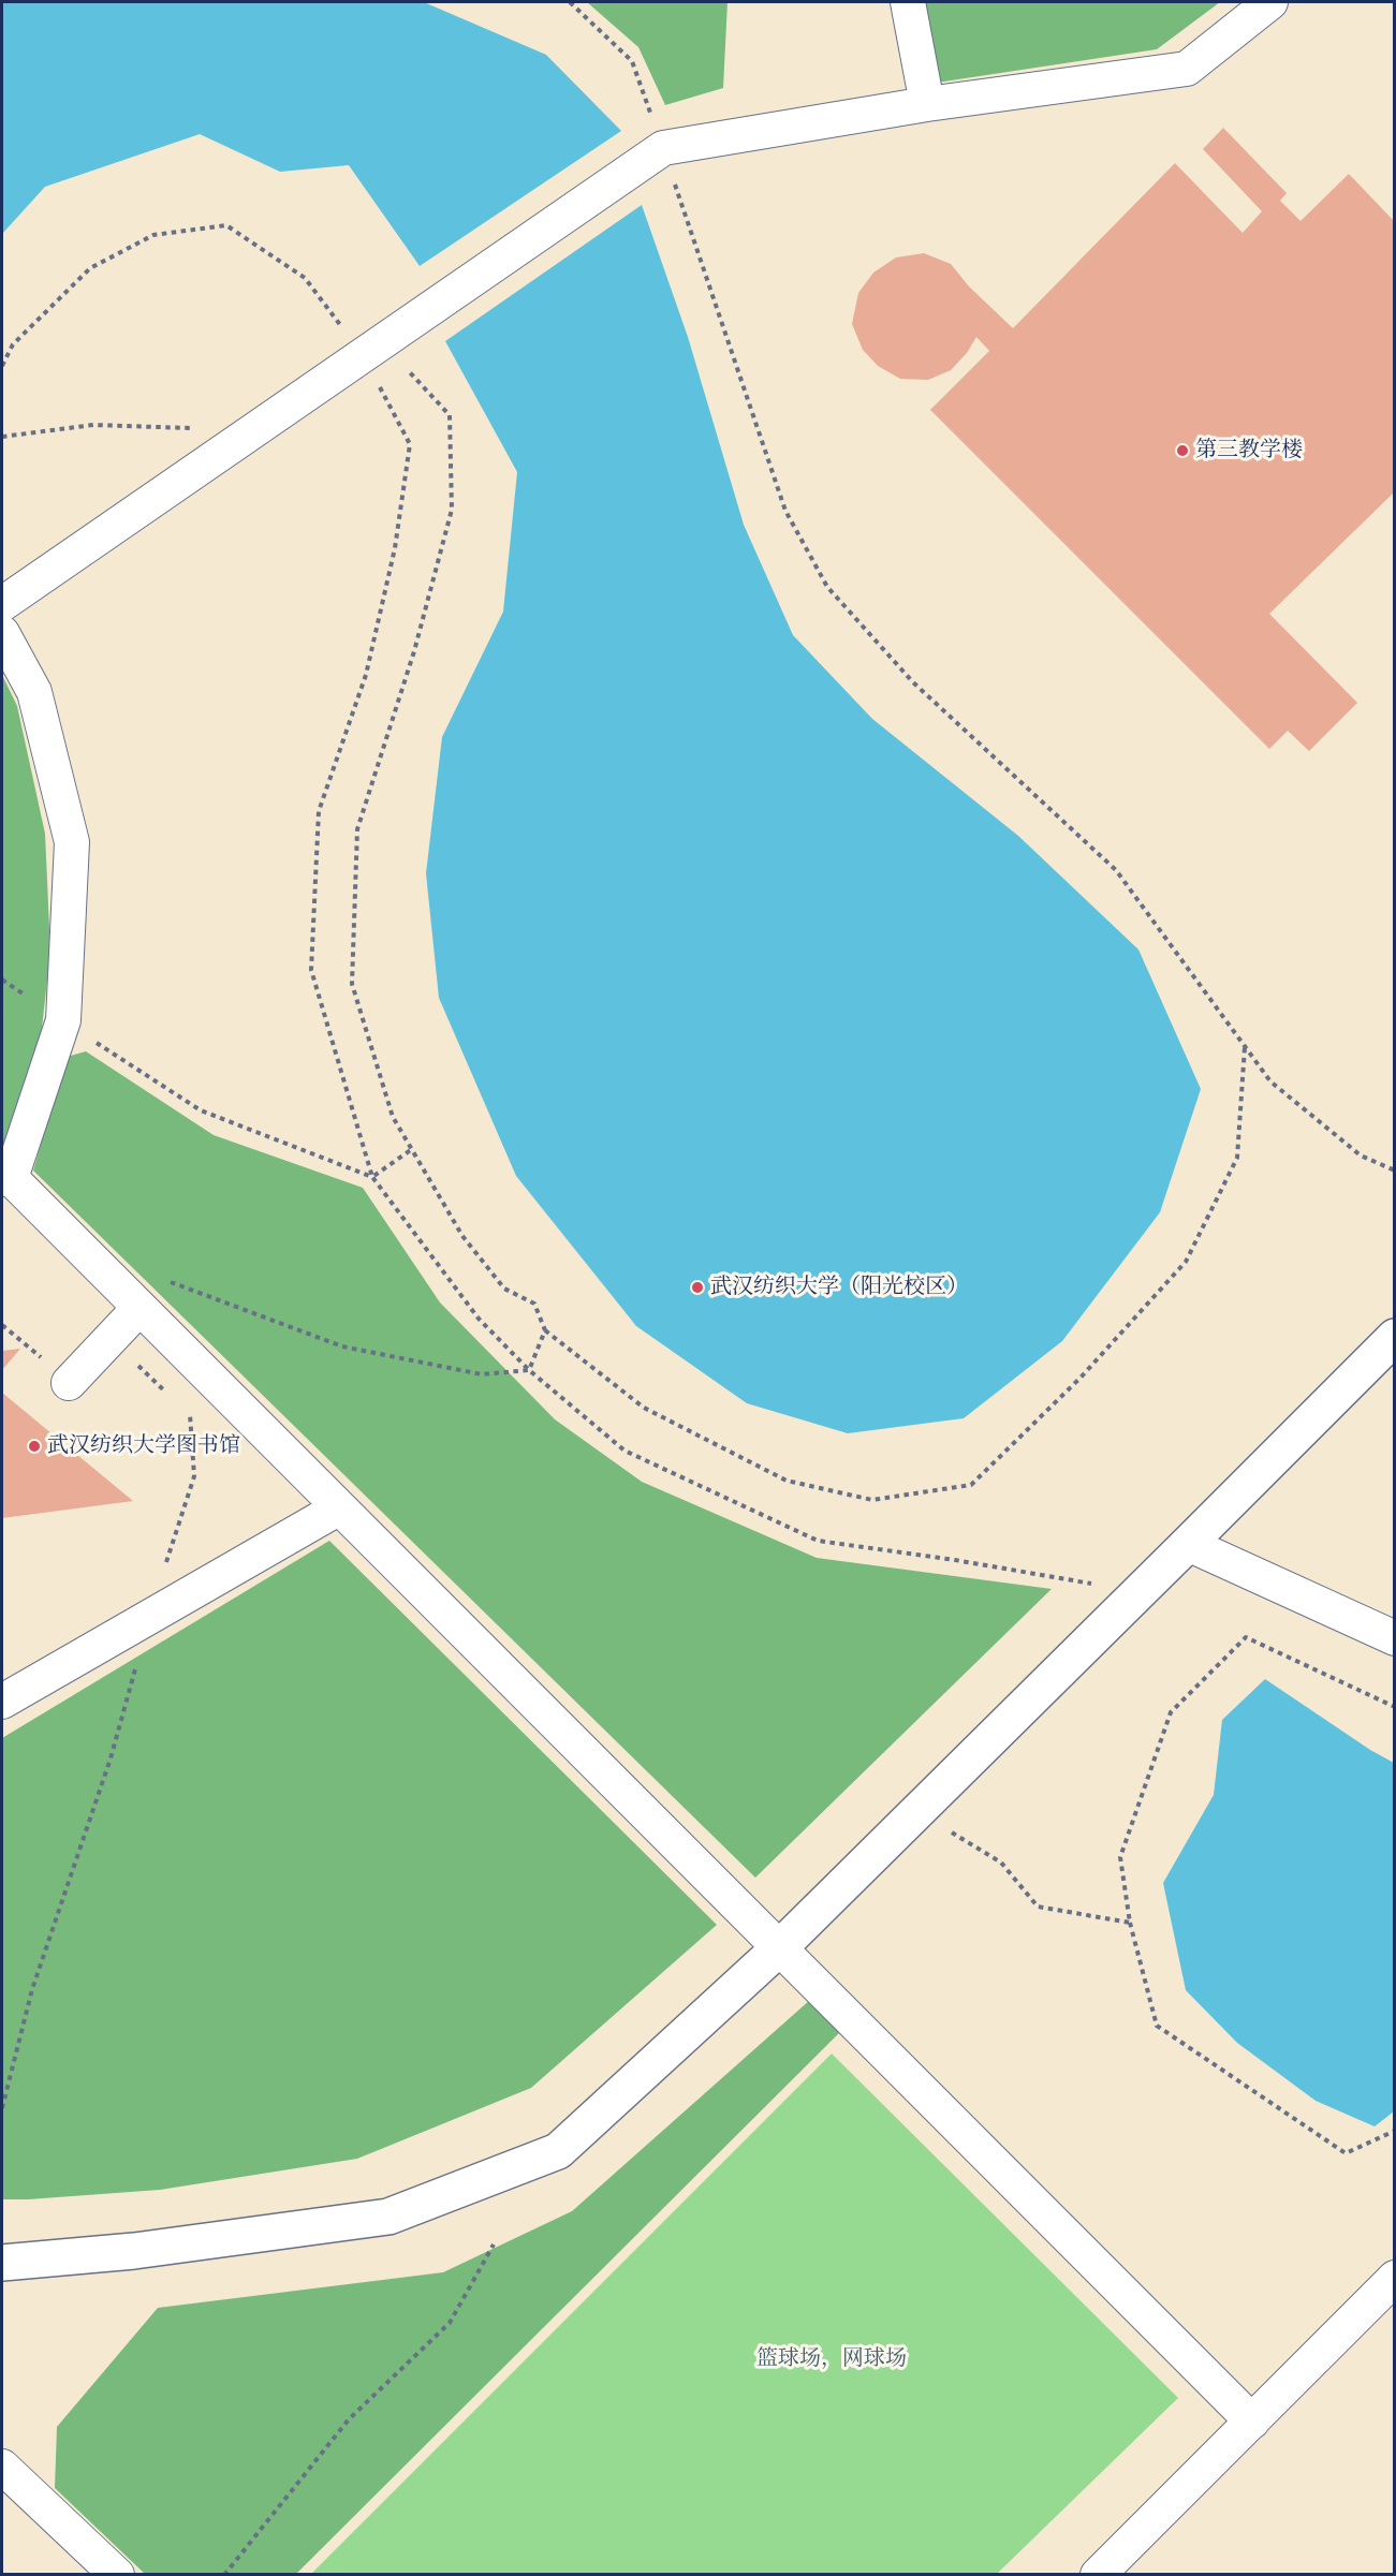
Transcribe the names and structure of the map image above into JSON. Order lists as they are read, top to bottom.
{
  "parks": ["篮球场，网球场"],
  "places": ["第三教学楼", "武汉纺织大学（阳光校区）", "武汉纺织大学图书馆"]
}
